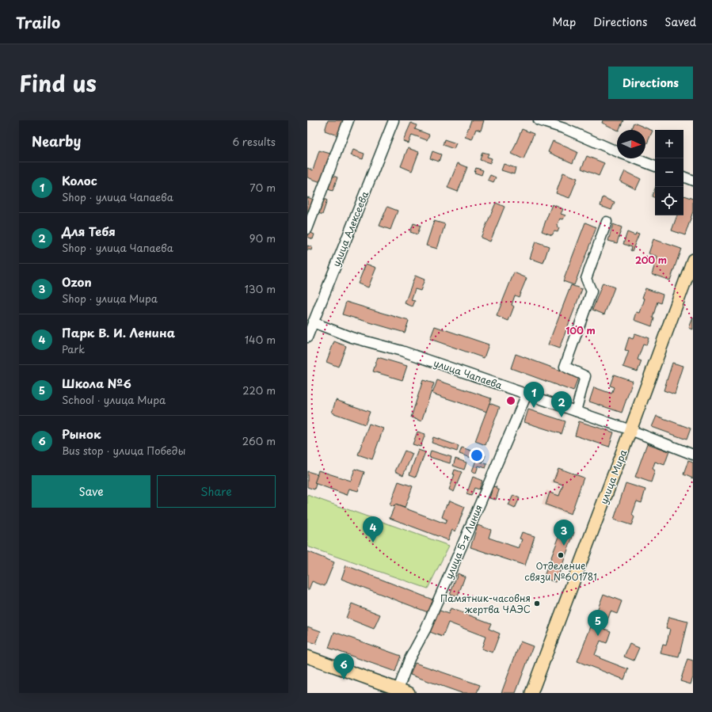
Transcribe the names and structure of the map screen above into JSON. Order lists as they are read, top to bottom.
{
  "streets": {
    "main road": ["улица Мира"],
    "street": ["улица Алексеева", "улица Чапаева", "улица 5-я Линия"]
  },
  "crossings": [
    ["улица Алексеева", "улица Чапаева"],
    ["улица Чапаева", "улица Мира"],
    ["улица Чапаева", "улица 5-я Линия"]
  ],
  "places": ["Отделение связи №601781", "Памятник-часовня жертва ЧАЭС"],
  "north": "right",
  "page": {
    "header": "Trailo",
    "nav": ["Map", "Directions", "Saved"],
    "title": "Find us",
    "buttons": [
      "Directions",
      ["Save", "Share"]
    ],
    "heading": ["Nearby", "6 results"],
    "map_buttons": ["+", "−"],
    "list": [
      {
        "mark": "1",
        "name": "Колос",
        "note": "Shop · улица Чапаева",
        "value": "70 m"
      },
      {
        "mark": "2",
        "name": "Для Тебя",
        "note": "Shop · улица Чапаева",
        "value": "90 m"
      },
      {
        "mark": "3",
        "name": "Ozon",
        "note": "Shop · улица Мира",
        "value": "130 m"
      },
      {
        "mark": "4",
        "name": "Парк В. И. Ленина",
        "note": "Park",
        "value": "140 m"
      },
      {
        "mark": "5",
        "name": "Школа №6",
        "note": "School · улица Мира",
        "value": "220 m"
      },
      {
        "mark": "6",
        "name": "Рынок",
        "note": "Bus stop · улица Победы",
        "value": "260 m"
      }
    ],
    "pins": [
      "1",
      "2",
      "4",
      "3",
      "5",
      "6"
    ]
  },
  "rings": ["200 m", "100 m"]
}
